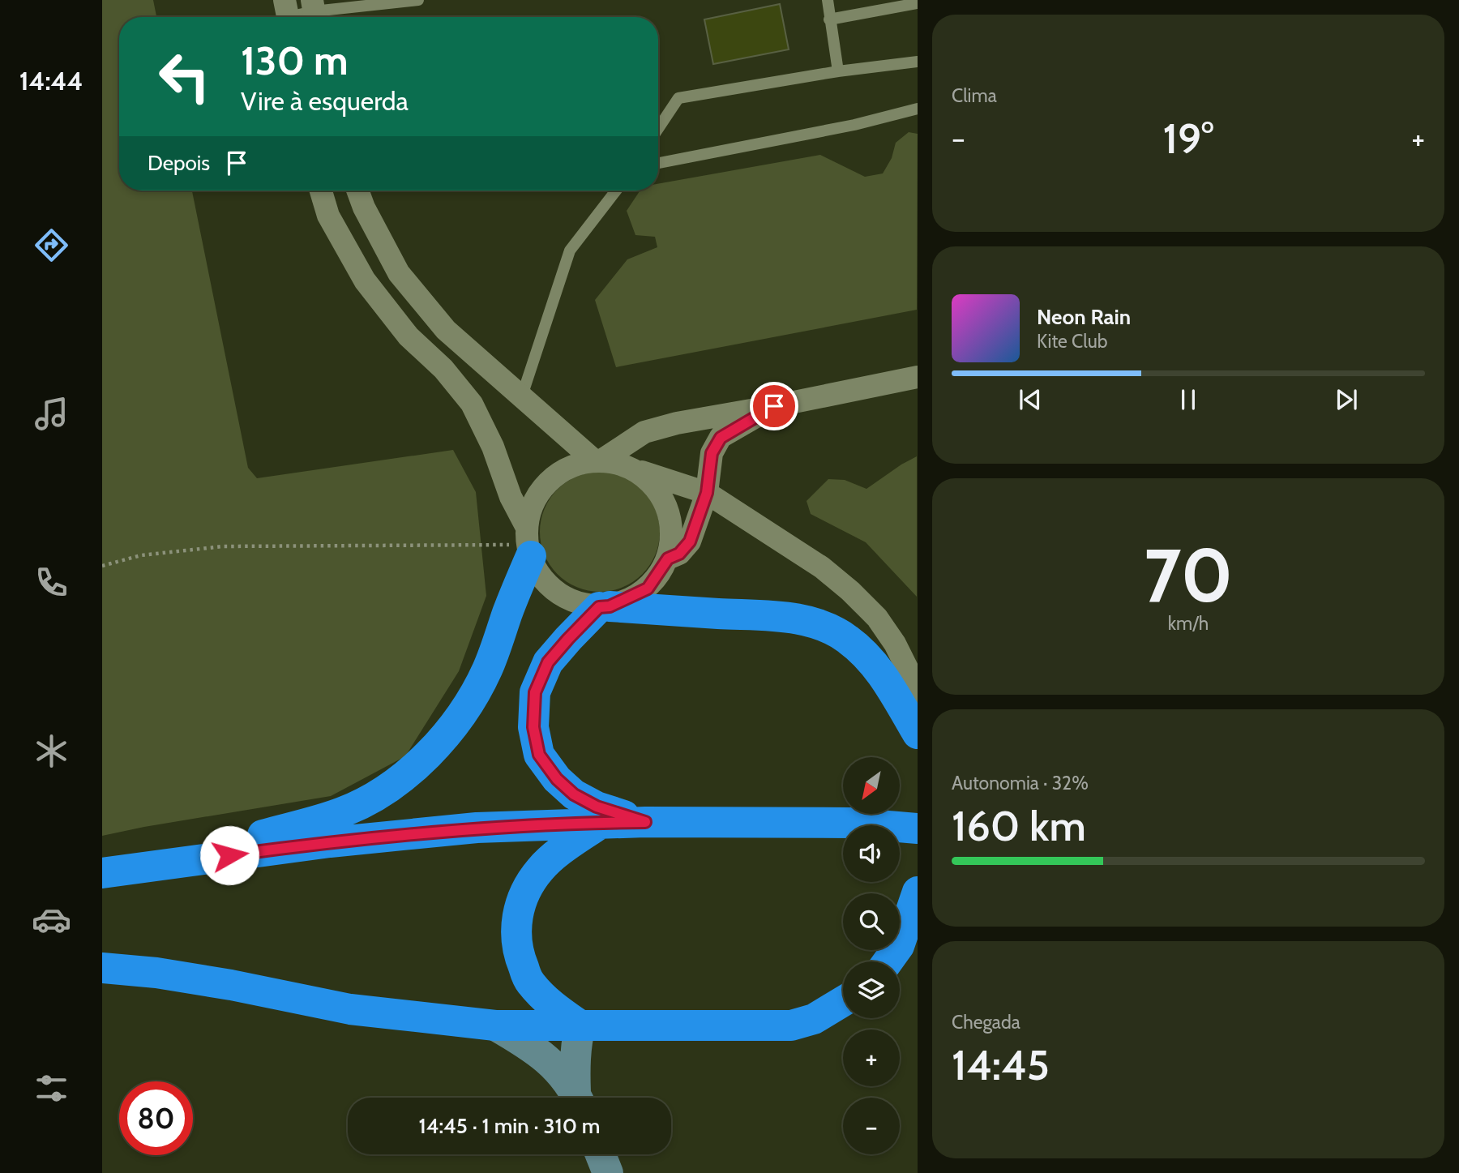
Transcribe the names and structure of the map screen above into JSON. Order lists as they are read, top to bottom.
{
  "north": "bottom left",
  "page": {
    "tabs": "14:44",
    "tile": [
      "Clima",
      ["70", "km/h"],
      ["Autonomia · 32%", "160 km"],
      ["Chegada", "14:45"]
    ],
    "turn": ["130 m", "Vire à esquerda"],
    "heat": ["−", "19°", "+"],
    "then": "Depois",
    "song": ["Neon Rain", "Kite Club"],
    "map_buttons": ["+", "−"],
    "limit": "80",
    "trip": "14:45 · 1 min · 310 m"
  }
}
